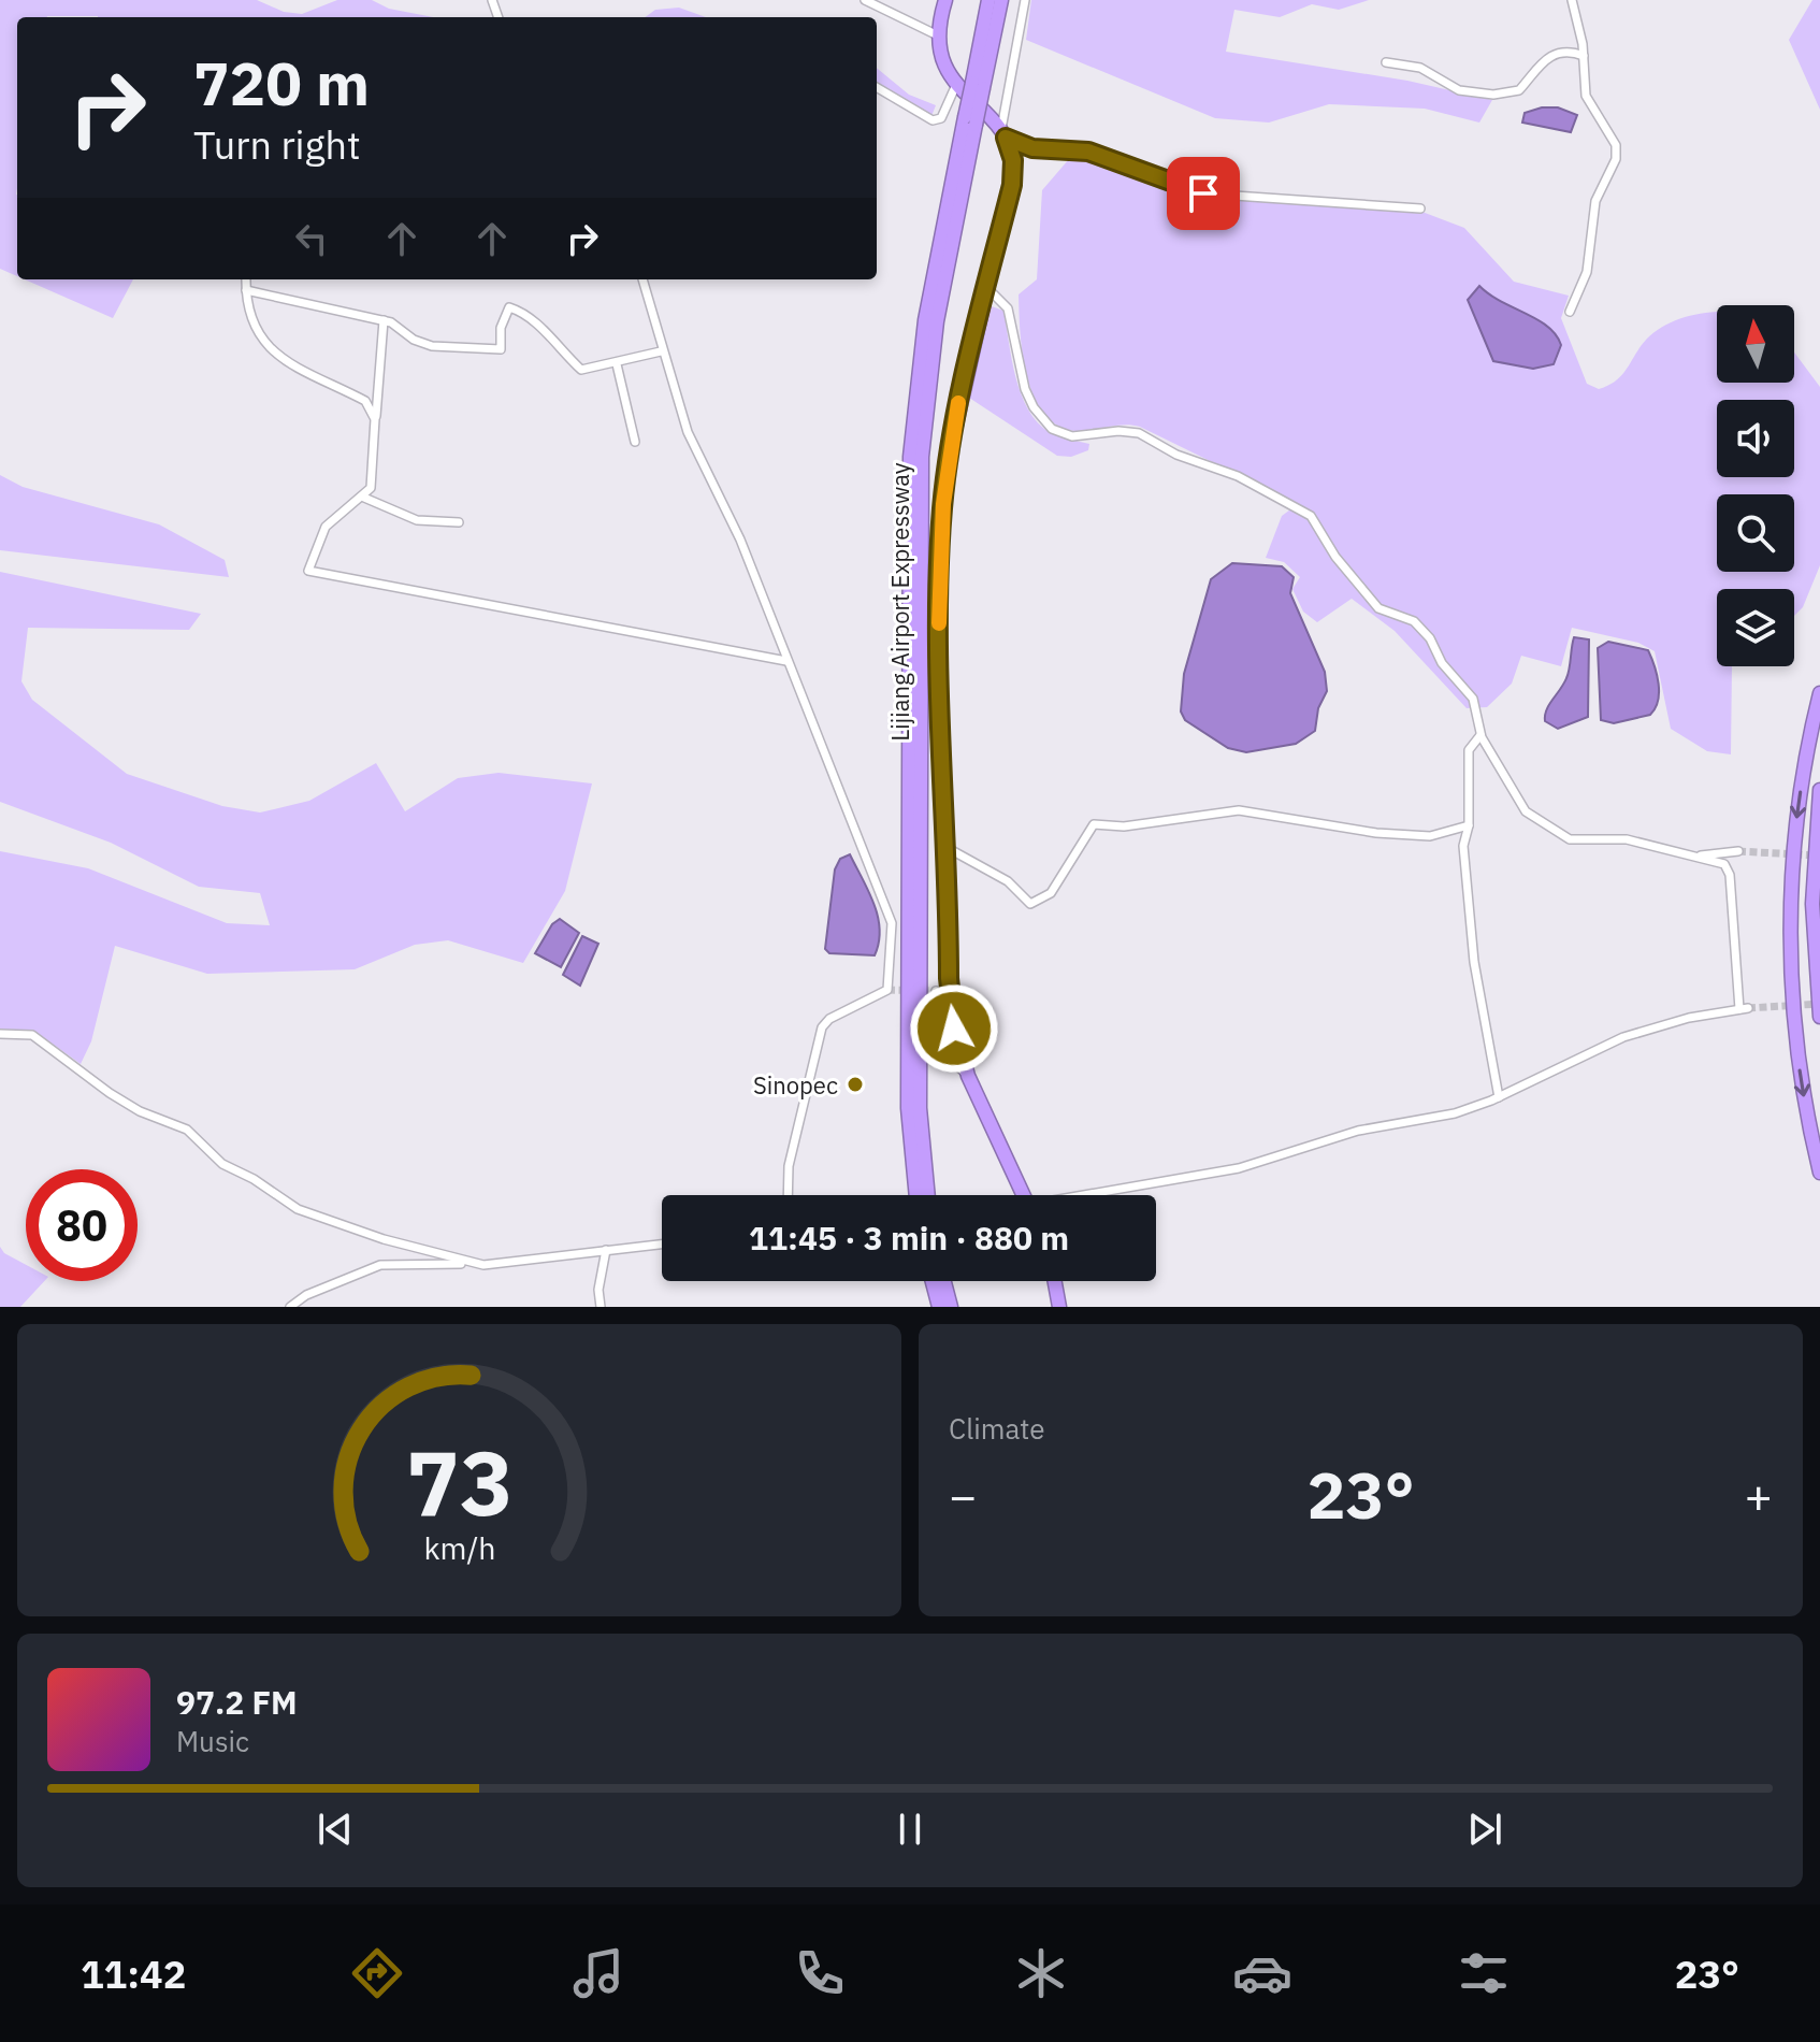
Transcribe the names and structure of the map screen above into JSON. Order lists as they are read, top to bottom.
{
  "streets": {
    "highway": ["Lijiang Airport Expressway"]
  },
  "places": ["Sinopec"],
  "north": "top",
  "page": {
    "turn": ["720 m", "Turn right"],
    "limit": "80",
    "trip": "11:45 · 3 min · 880 m",
    "tile": "Climate",
    "heat": ["−", "23°", "+"],
    "song": ["97.2 FM", "Music"],
    "tabs": ["11:42", "23°"],
    "gauge": ["73", "km/h"]
  }
}
